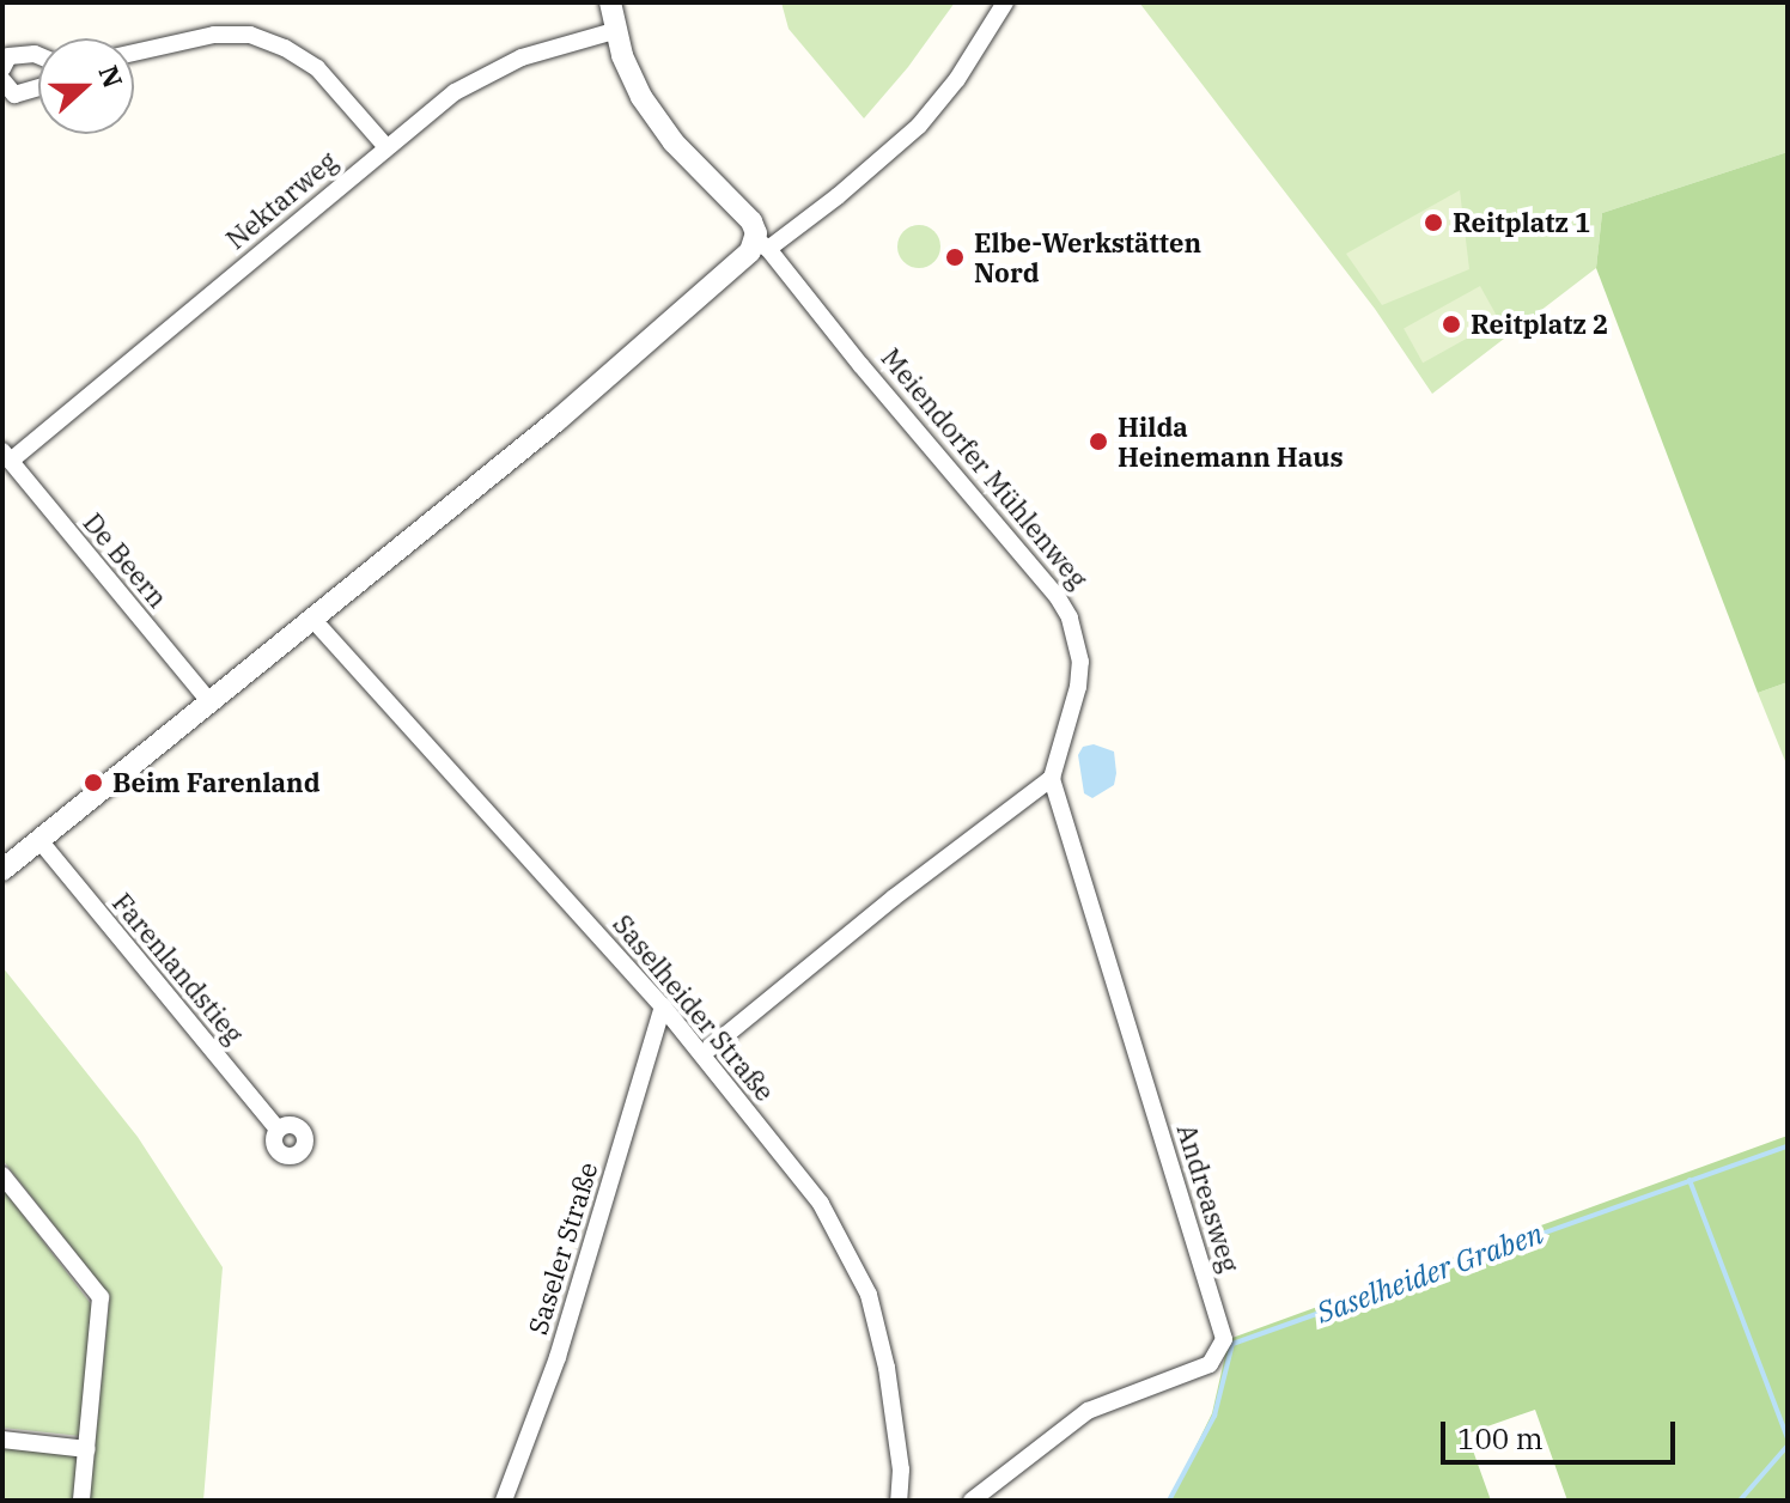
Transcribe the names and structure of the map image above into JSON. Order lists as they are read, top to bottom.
{
  "streets": {
    "street": [
      "Nektarweg",
      "Meiendorfer Mühlenweg",
      "De Beern",
      "Farenlandstieg",
      "Saselheider Straße",
      "Andreasweg",
      "Saseler Straße"
    ]
  },
  "crossings": [
    ["Nektarweg", "Meiendorfer Mühlenweg"],
    ["Nektarweg", "De Beern"],
    ["Meiendorfer Mühlenweg", "Andreasweg"],
    ["Saselheider Straße", "Saseler Straße"]
  ],
  "water": ["Saselheider Graben"],
  "places": [
    "Reitplatz 1",
    "Elbe-Werkstätten Nord",
    "Reitplatz 2",
    "Hilda Heinemann Haus",
    "Beim Farenland"
  ],
  "scale_bar": "100 m",
  "north": "right"
}
